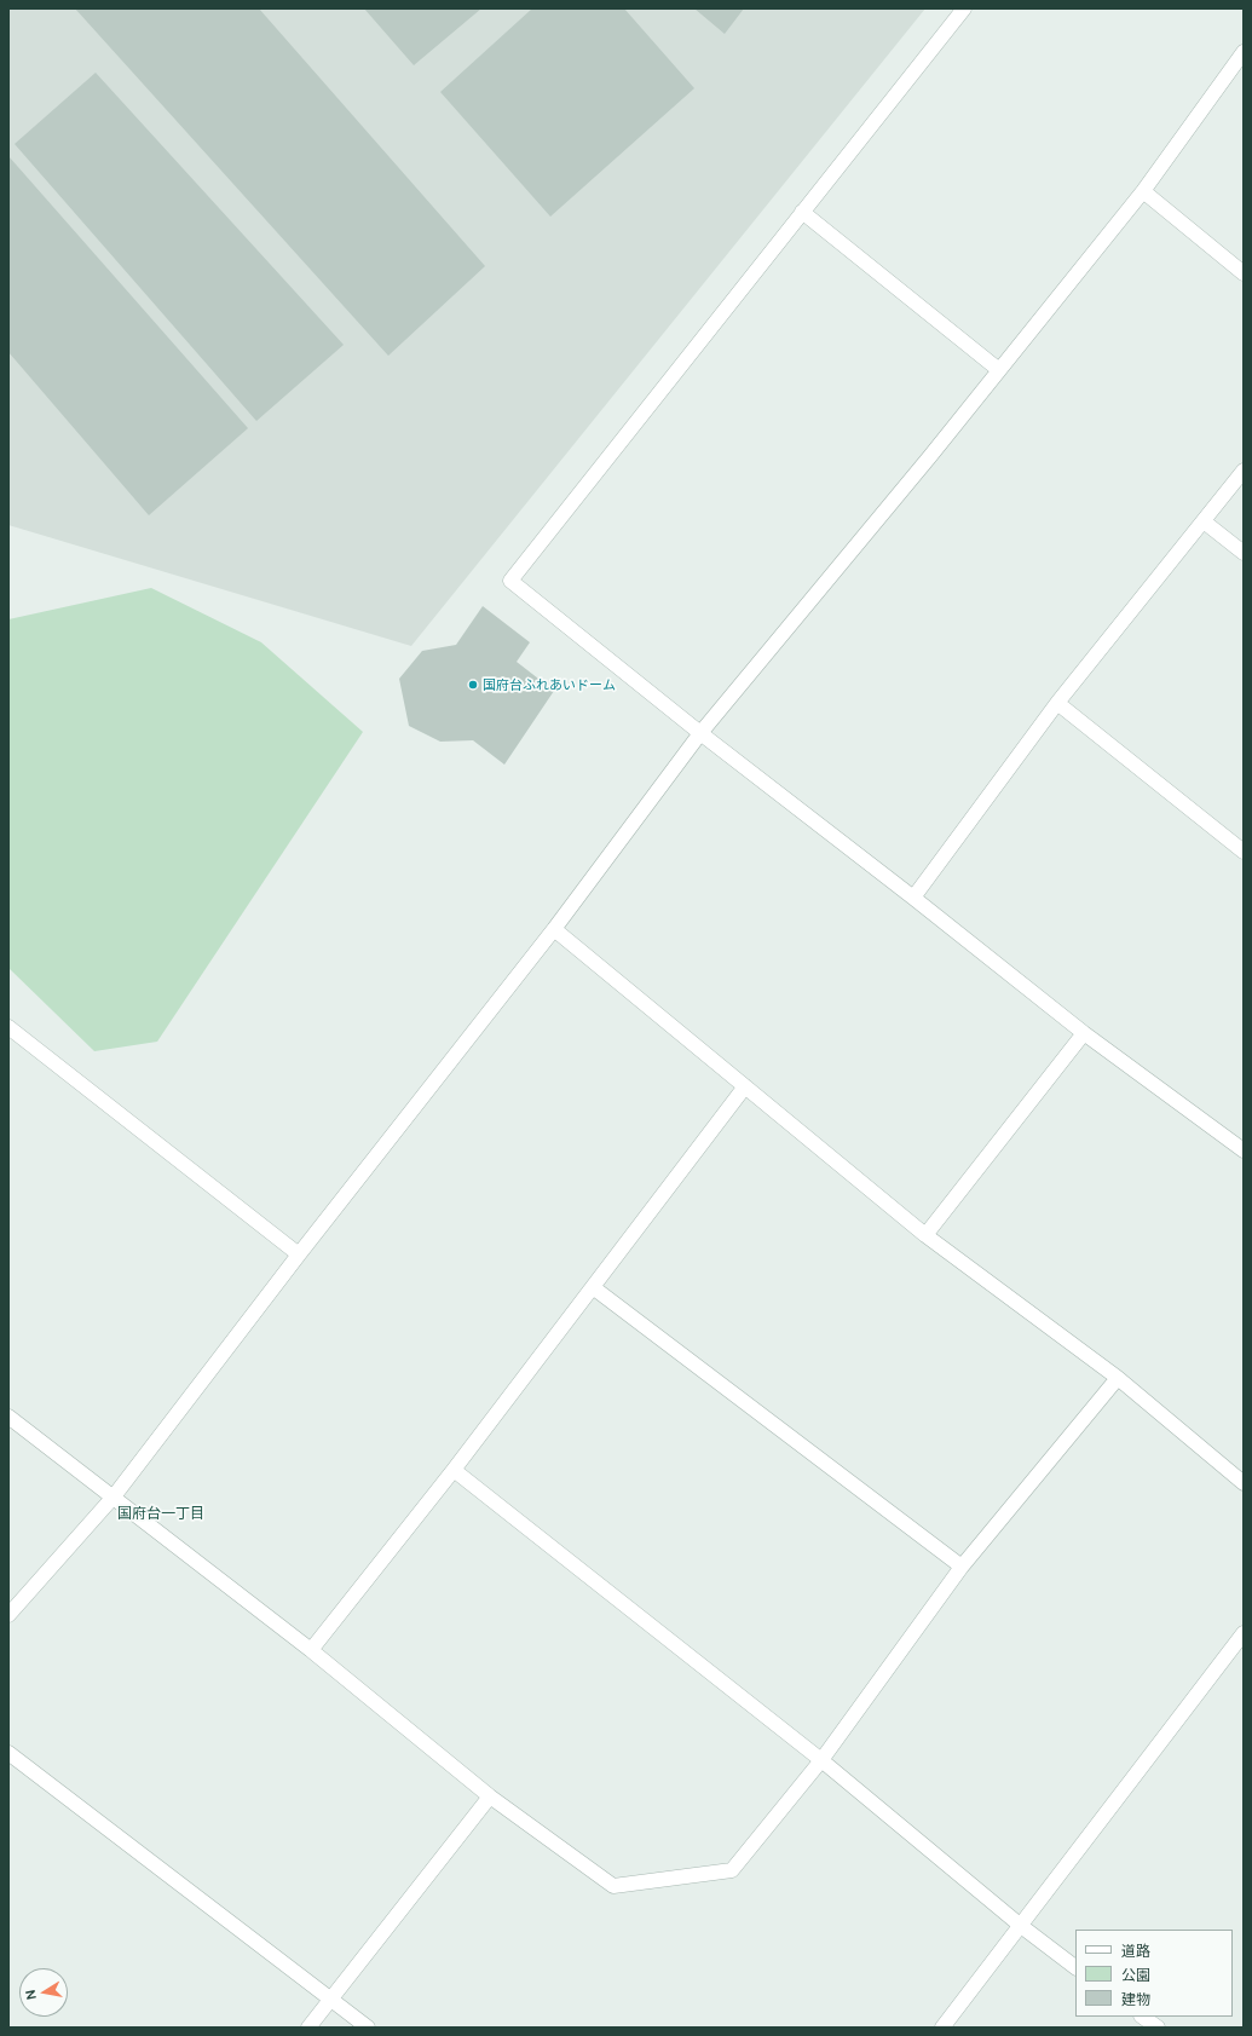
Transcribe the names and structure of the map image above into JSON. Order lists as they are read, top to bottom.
{
  "districts": ["国府台一丁目"],
  "places": ["国府台ふれあいドーム"],
  "legend": ["道路", "公園", "建物"],
  "north": "left"
}
